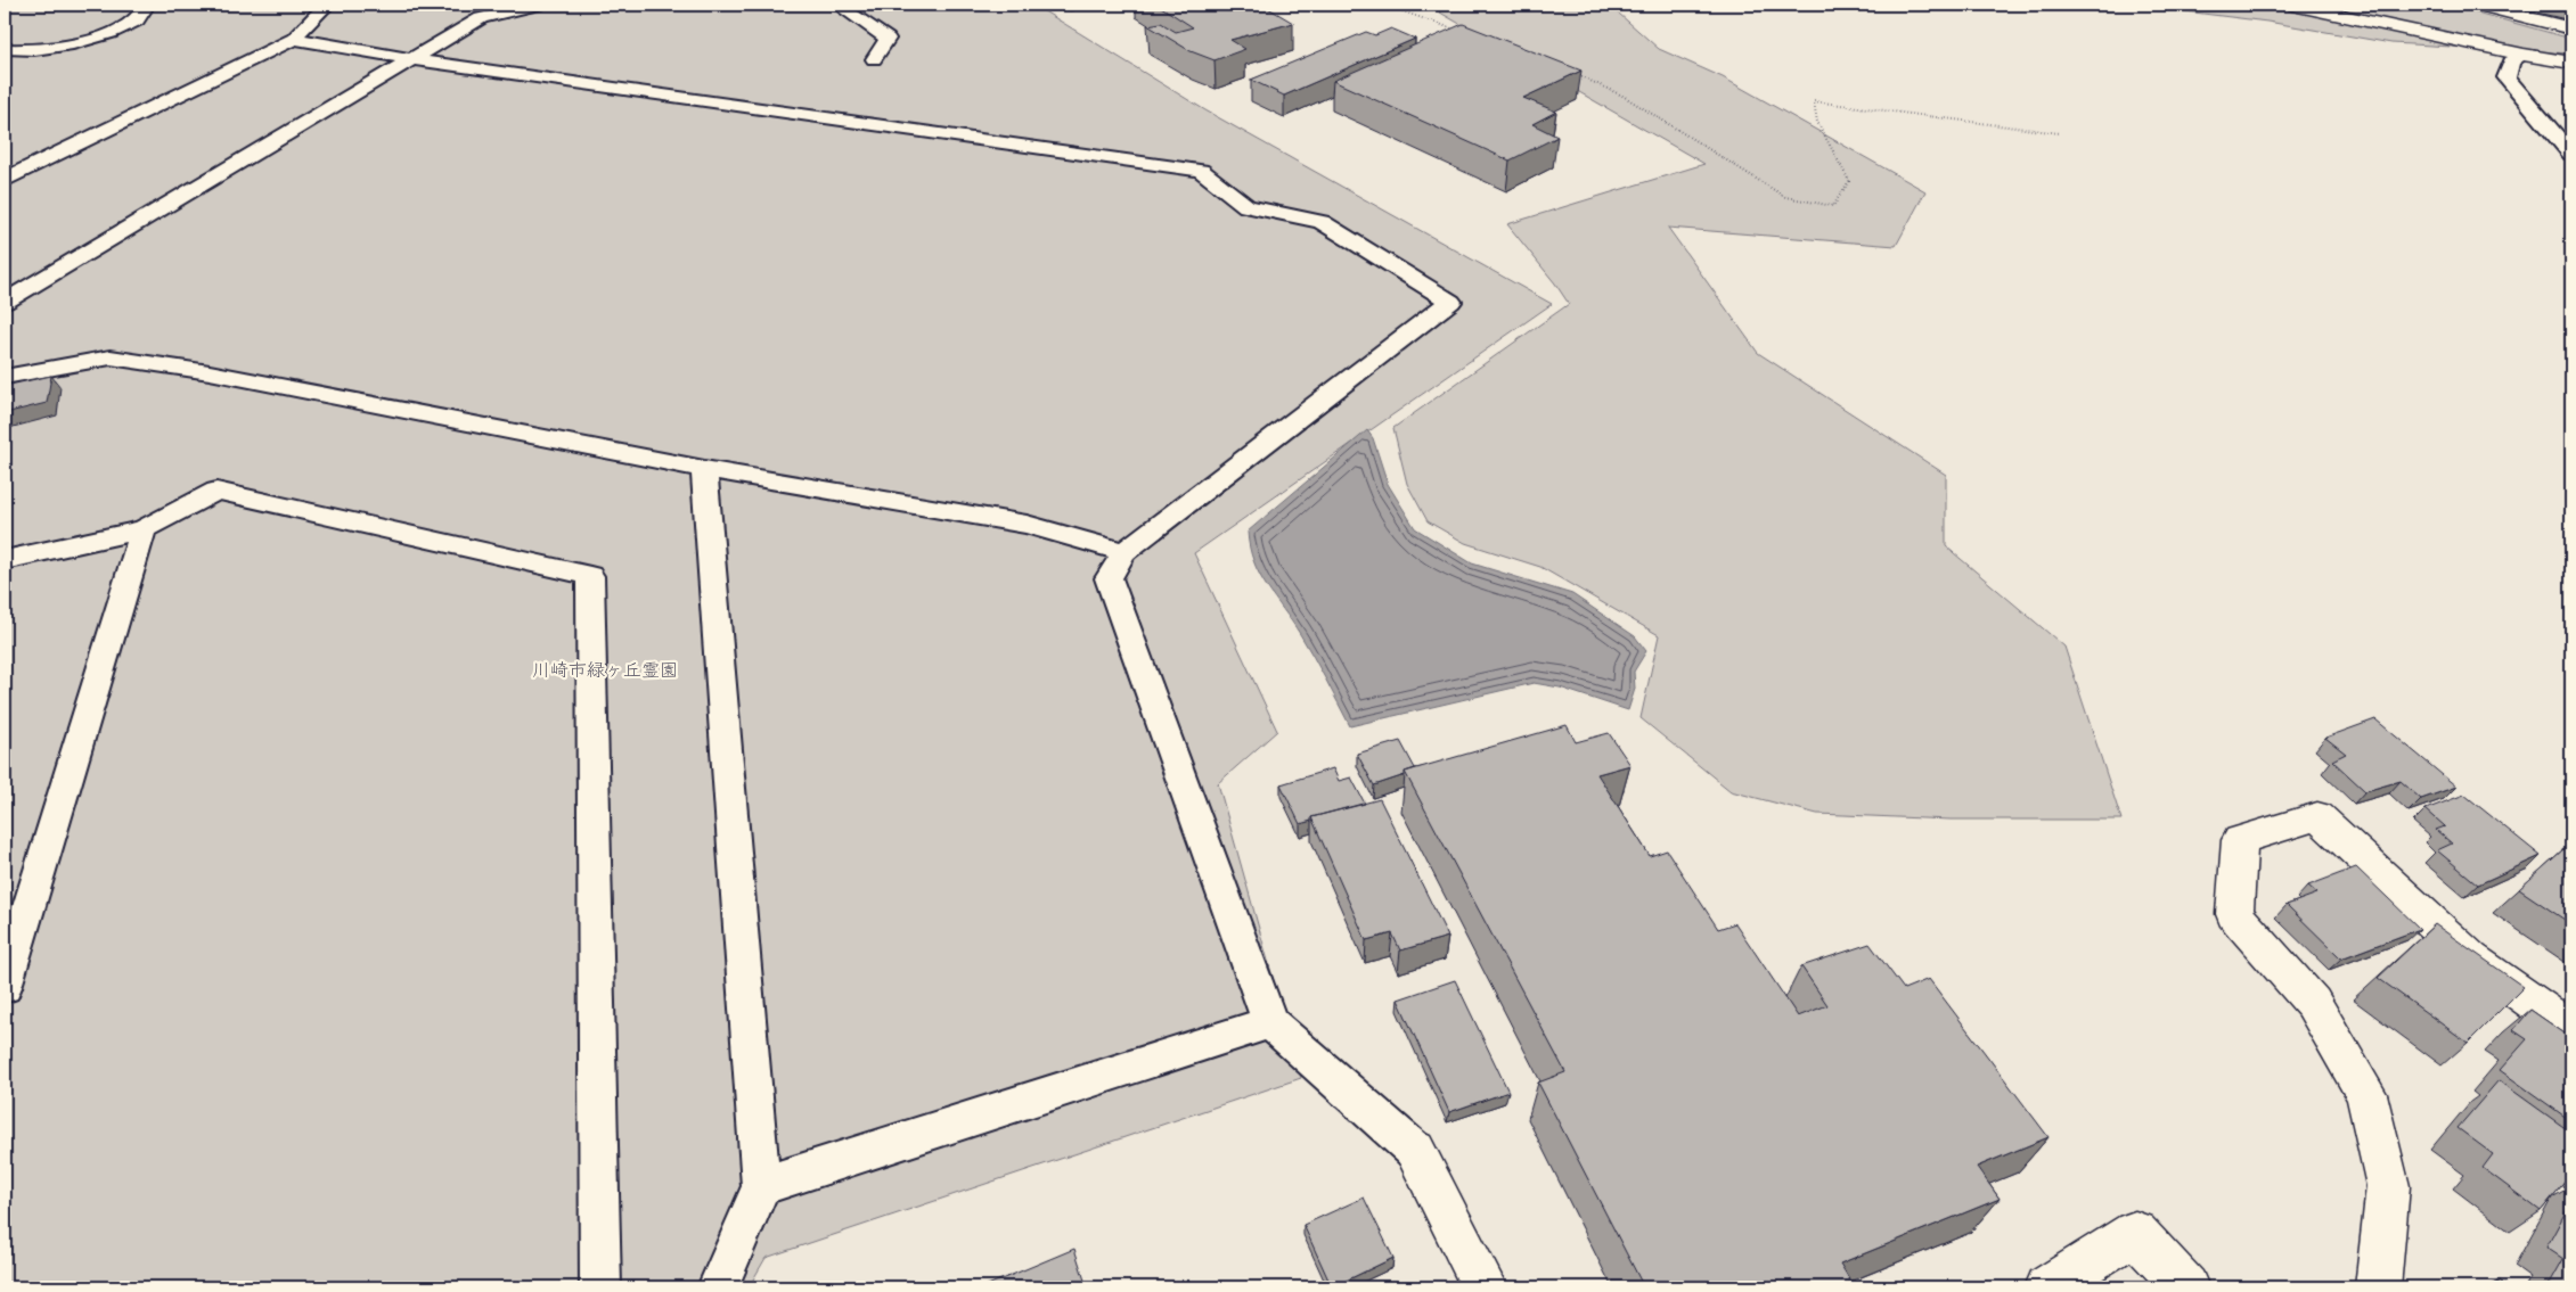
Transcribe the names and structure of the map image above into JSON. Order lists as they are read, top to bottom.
{
  "parks": ["川崎市緑ヶ丘霊園"]
}
